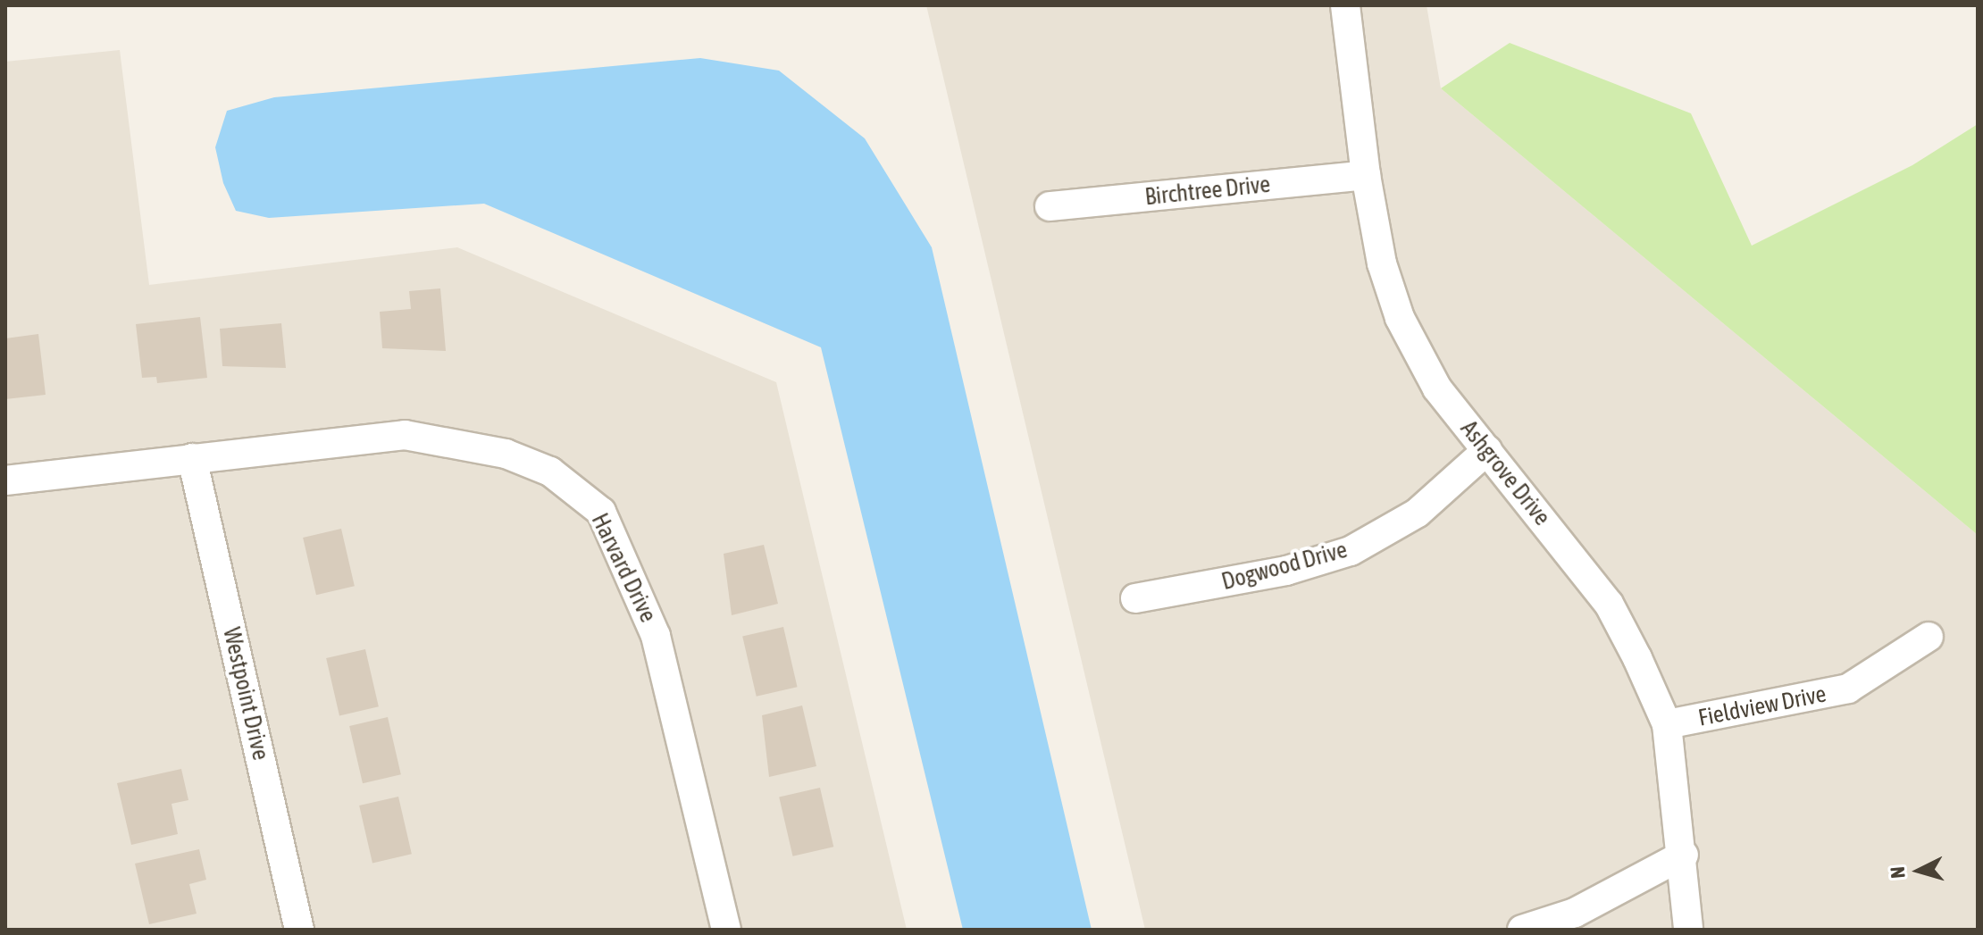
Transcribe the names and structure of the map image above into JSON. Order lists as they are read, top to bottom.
{
  "streets": {
    "street": [
      "Birchtree Drive",
      "Ashgrove Drive",
      "Dogwood Drive",
      "Harvard Drive",
      "Westpoint Drive",
      "Fieldview Drive"
    ]
  },
  "crossings": [
    ["Birchtree Drive", "Ashgrove Drive"],
    ["Ashgrove Drive", "Dogwood Drive"],
    ["Ashgrove Drive", "Fieldview Drive"],
    ["Harvard Drive", "Westpoint Drive"]
  ],
  "north": "left"
}
